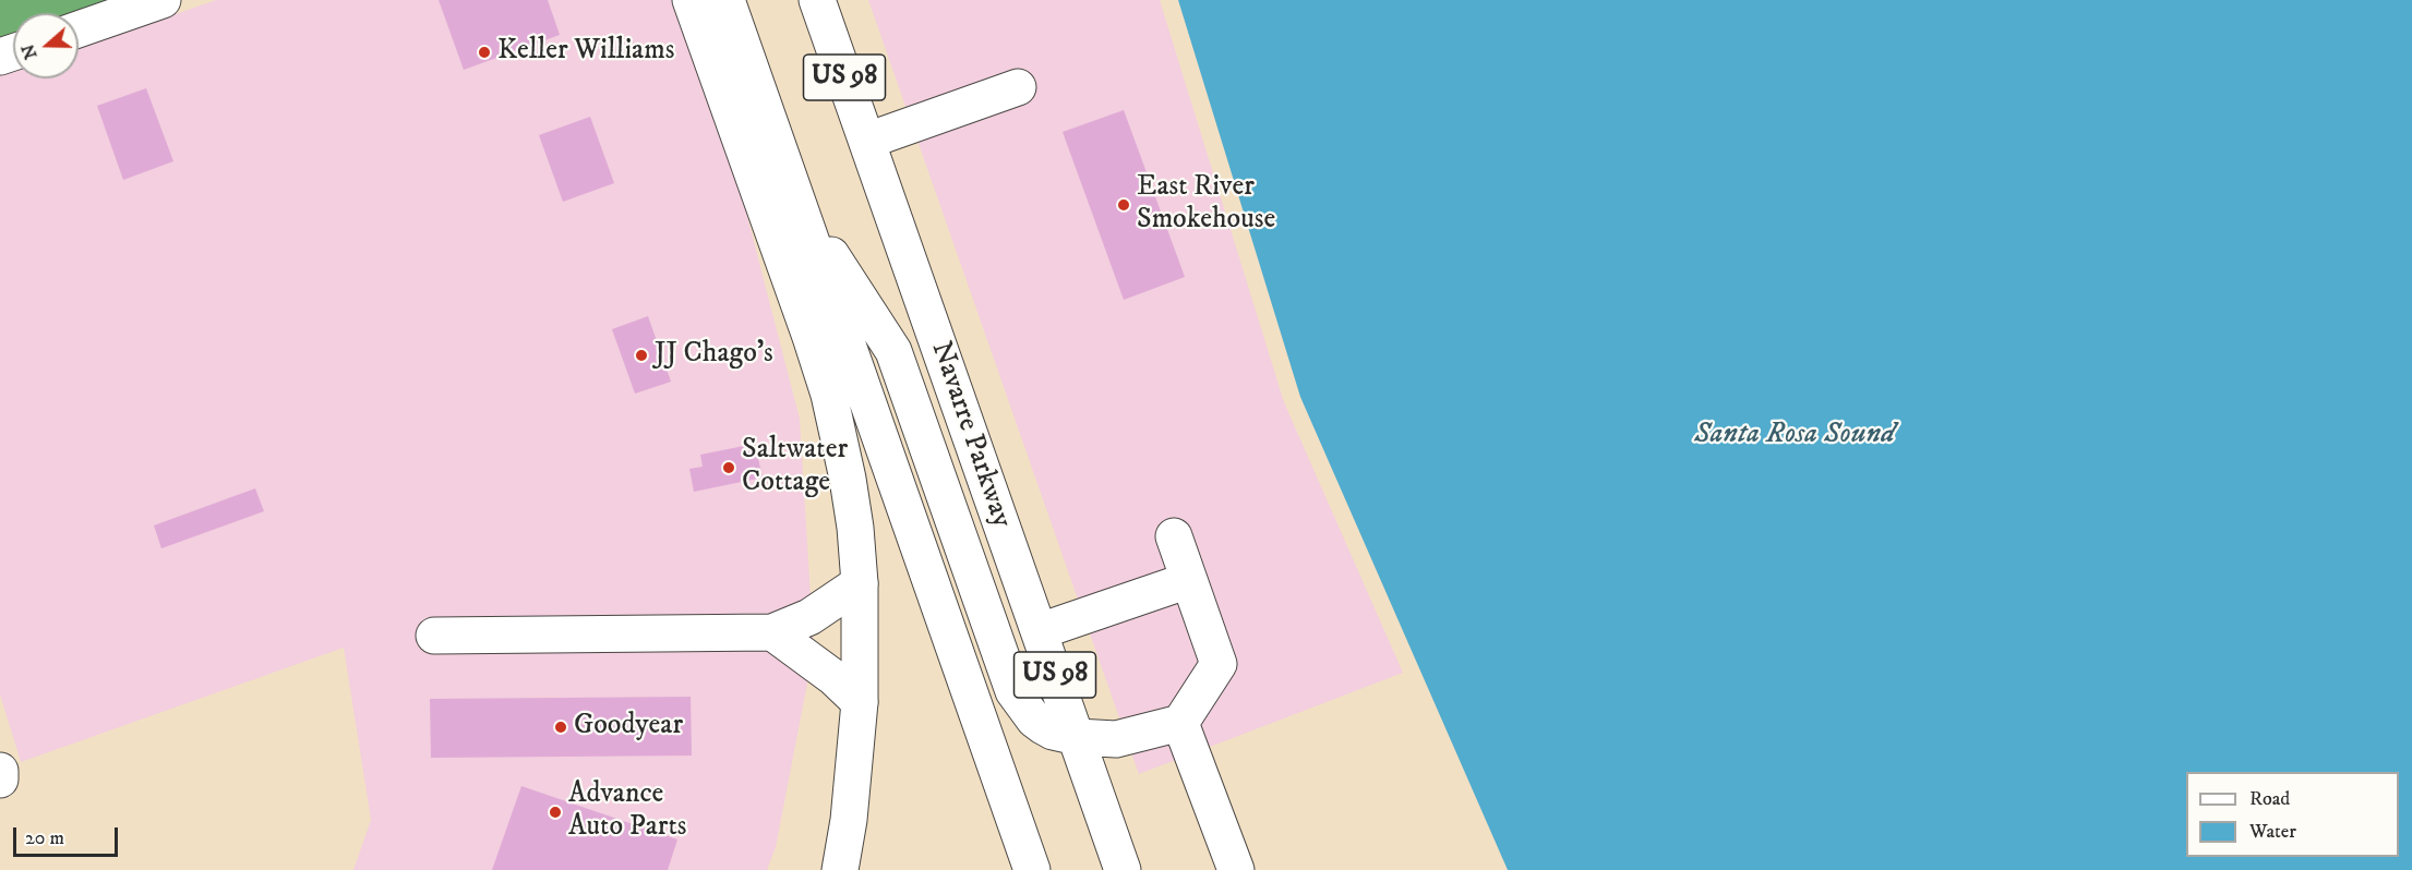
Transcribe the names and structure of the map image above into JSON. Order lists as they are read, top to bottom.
{
  "streets": {
    "main road": ["US 98", "Navarre Parkway"]
  },
  "water": ["Santa Rosa Sound"],
  "places": [
    "Keller Williams",
    "East River Smokehouse",
    "JJ Chago's",
    "Saltwater Cottage",
    "Goodyear",
    "Advance Auto Parts"
  ],
  "legend": ["Road", "Water"],
  "scale_bar": "20 m",
  "north": "left"
}
